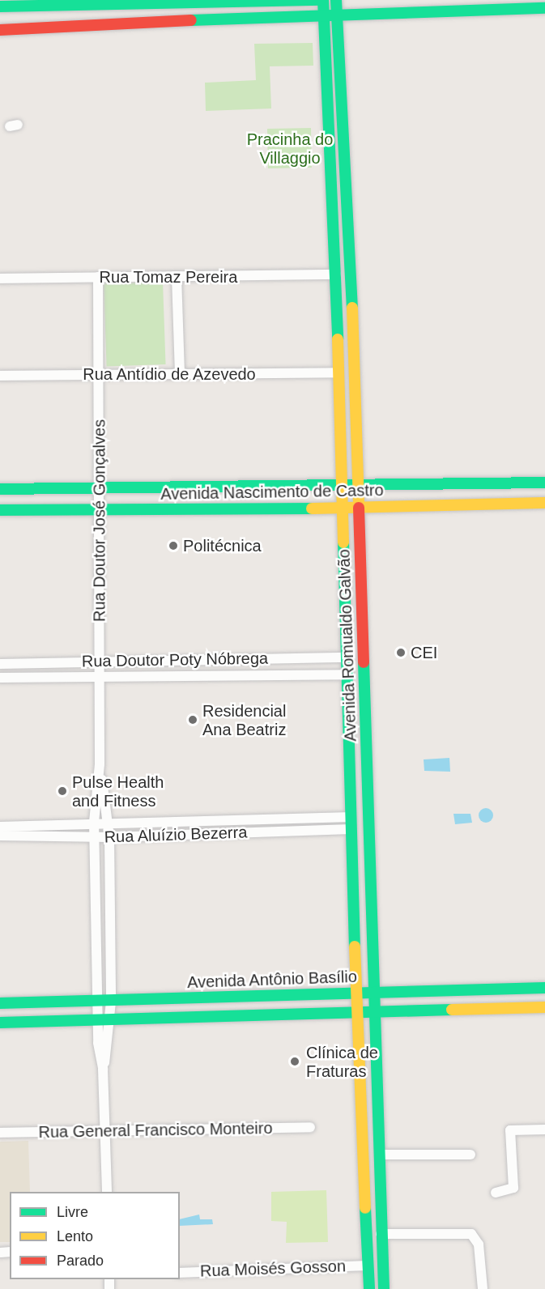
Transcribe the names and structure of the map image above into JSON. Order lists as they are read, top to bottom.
{
  "streets": {
    "main road": ["Avenida Nascimento de Castro", "Avenida Romualdo Galvão", "Avenida Antônio Basílio"],
    "street": [
      "Rua Tomaz Pereira",
      "Rua Antídio de Azevedo",
      "Rua Doutor José Gonçalves",
      "Rua Doutor Poty Nóbrega",
      "Rua Aluízio Bezerra",
      "Rua General Francisco Monteiro",
      "Rua Moisés Gosson"
    ]
  },
  "crossings": [
    ["Rua Tomaz Pereira", "Rua Doutor José Gonçalves"],
    ["Rua Tomaz Pereira", "Avenida Romualdo Galvão"],
    ["Rua Antídio de Azevedo", "Rua Doutor José Gonçalves"],
    ["Rua Antídio de Azevedo", "Avenida Romualdo Galvão"],
    ["Avenida Nascimento de Castro", "Rua Doutor José Gonçalves"],
    ["Avenida Nascimento de Castro", "Avenida Romualdo Galvão"],
    ["Rua Doutor José Gonçalves", "Rua Doutor Poty Nóbrega"],
    ["Rua Doutor José Gonçalves", "Rua Aluízio Bezerra"],
    ["Rua Doutor José Gonçalves", "Avenida Antônio Basílio"],
    ["Rua Doutor José Gonçalves", "Rua General Francisco Monteiro"],
    ["Avenida Romualdo Galvão", "Rua Doutor Poty Nóbrega"],
    ["Avenida Romualdo Galvão", "Rua Aluízio Bezerra"],
    ["Avenida Romualdo Galvão", "Avenida Antônio Basílio"],
    ["Avenida Romualdo Galvão", "Rua Moisés Gosson"]
  ],
  "parks": ["Pracinha do Villaggio"],
  "places": [
    "Politécnica",
    "CEI",
    "Residencial Ana Beatriz",
    "Pulse Health and Fitness",
    "Clínica de Fraturas"
  ],
  "legend": ["Livre", "Lento", "Parado"]
}
